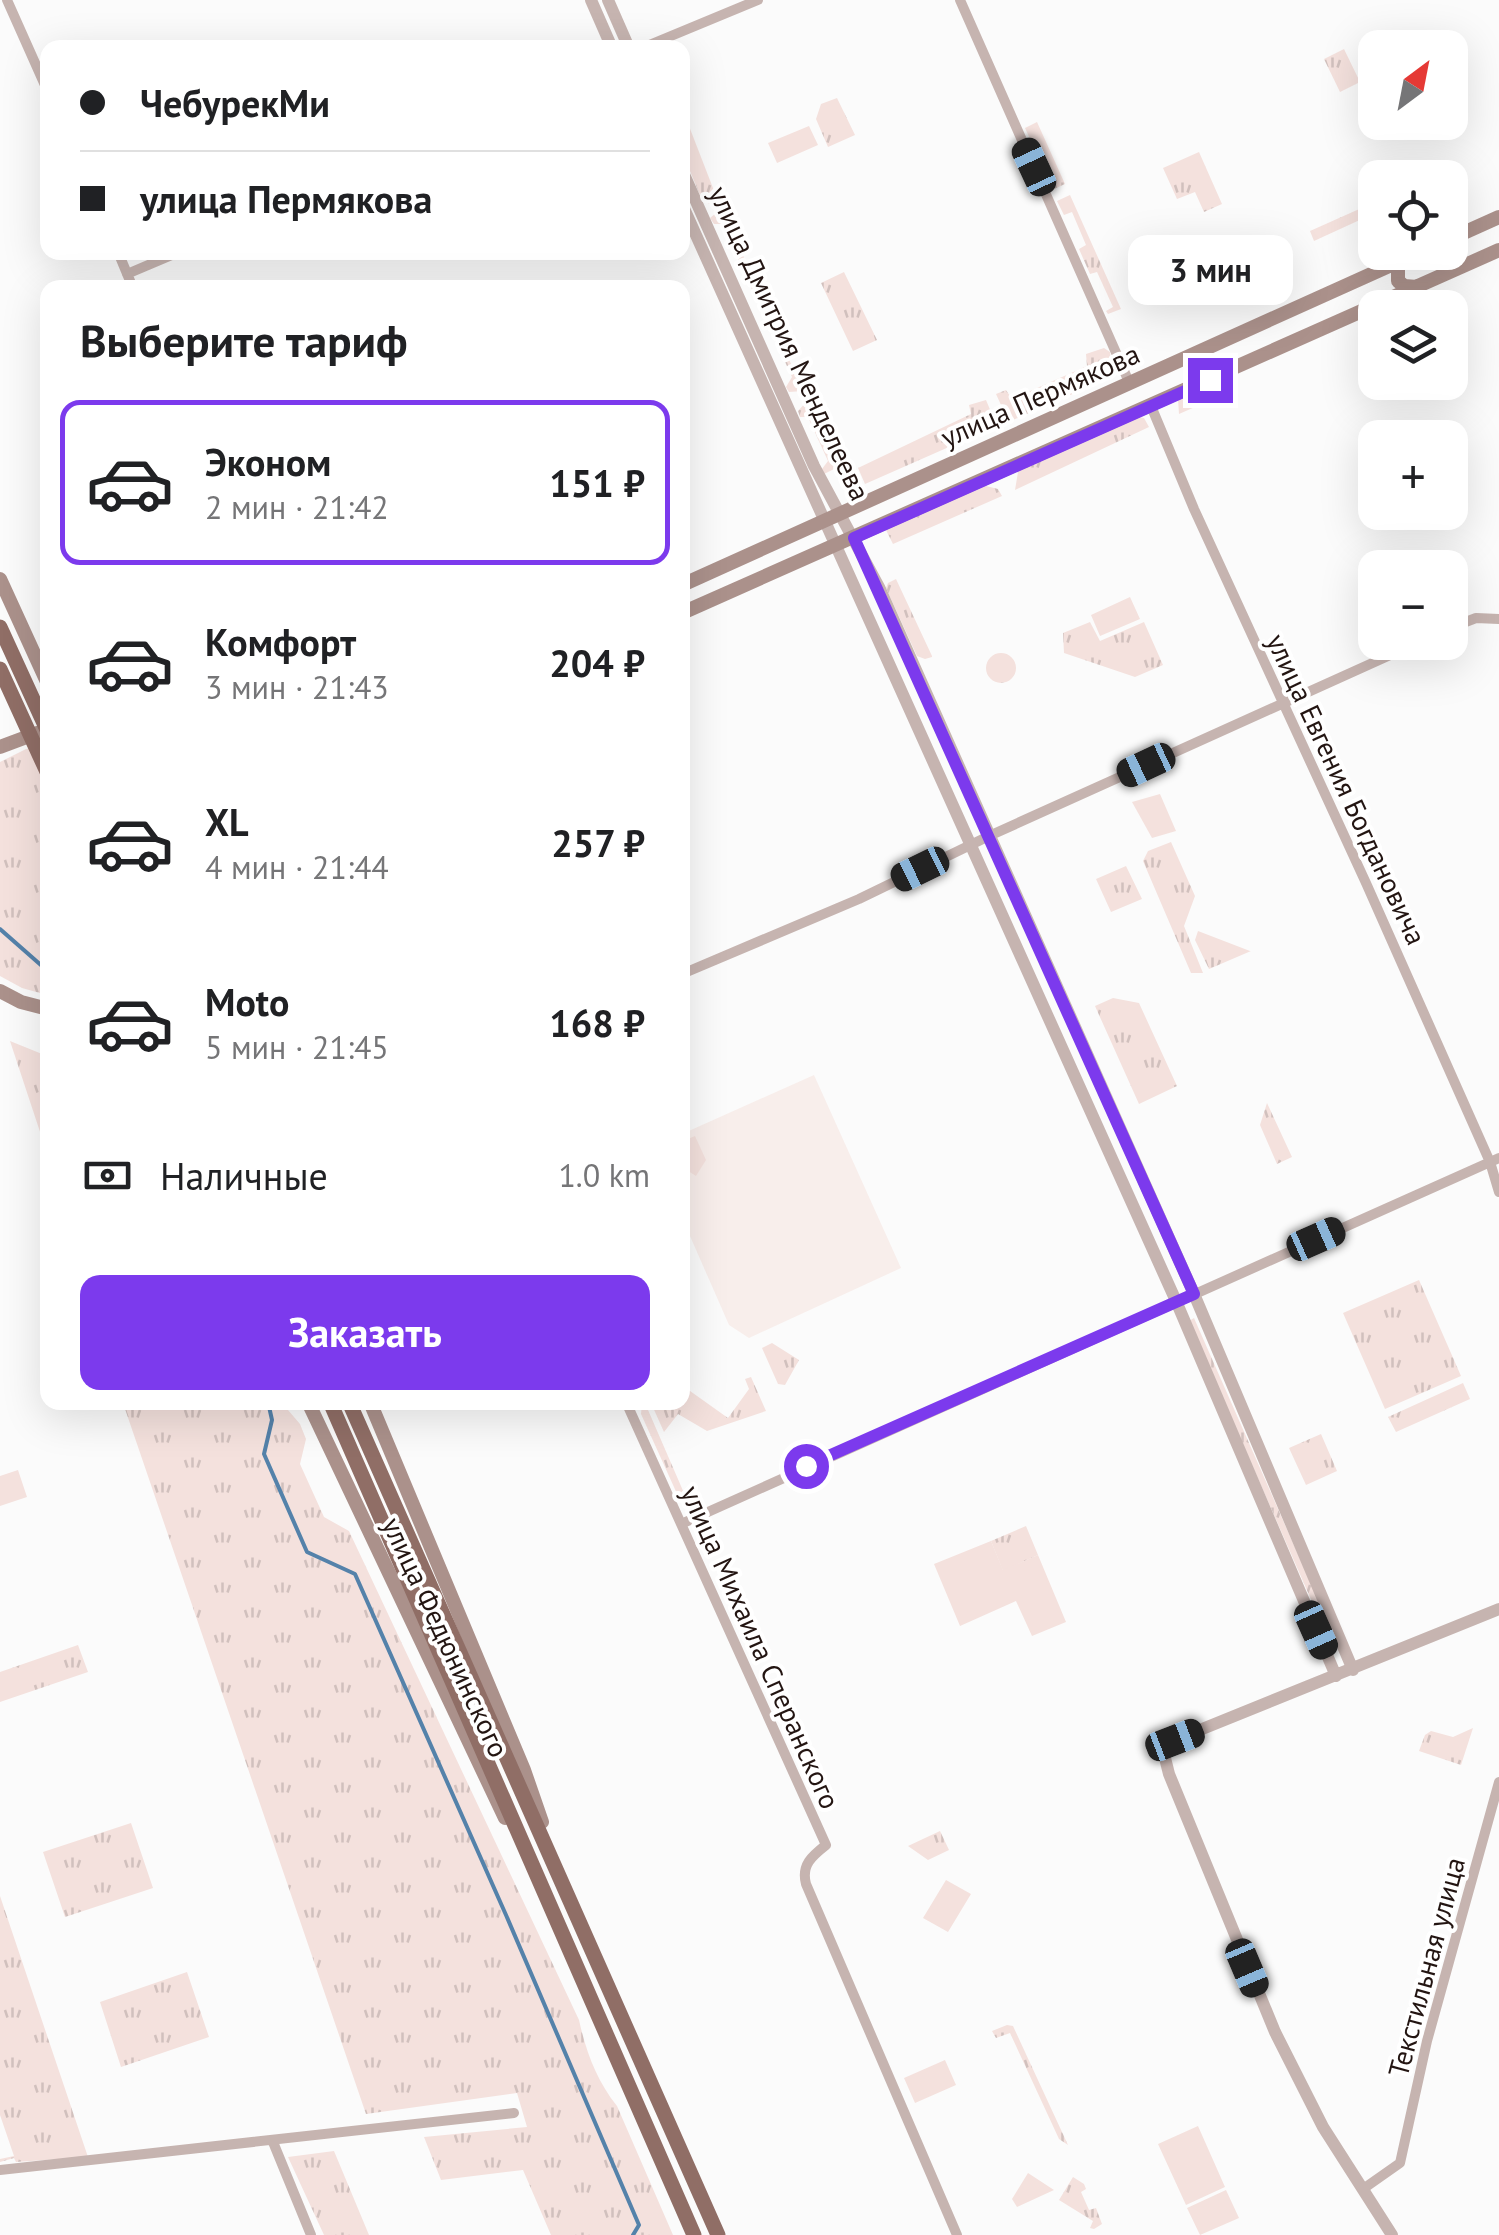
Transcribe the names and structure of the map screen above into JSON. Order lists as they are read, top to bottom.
{
  "streets": {
    "highway": ["улица Федюнинского"],
    "main road": ["улица Пермякова"],
    "street": [
      "улица Дмитрия Менделеева",
      "улица Евгения Богдановича",
      "улица Михаила Сперанского",
      "Текстильная улица"
    ]
  },
  "crossings": [
    ["улица Дмитрия Менделеева", "улица Пермякова"],
    ["улица Пермякова", "улица Евгения Богдановича"]
  ],
  "north": "top right",
  "page": {
    "map_buttons": ["+", "−"],
    "banner": ["ЧебурекМи", "улица Пермякова"],
    "bubble": "3 мин",
    "heading": "Выберите тариф",
    "list": [
      {
        "name": "Эконом",
        "note": "2 мин · 21:42",
        "value": "151 ₽"
      },
      {
        "name": "Комфорт",
        "note": "3 мин · 21:43",
        "value": "204 ₽"
      },
      {
        "name": "XL",
        "note": "4 мин · 21:44",
        "value": "257 ₽"
      },
      {
        "name": "Moto",
        "note": "5 мин · 21:45",
        "value": "168 ₽"
      }
    ],
    "pay": ["Наличные", "1.0 km"],
    "buttons": "Заказать"
  }
}
